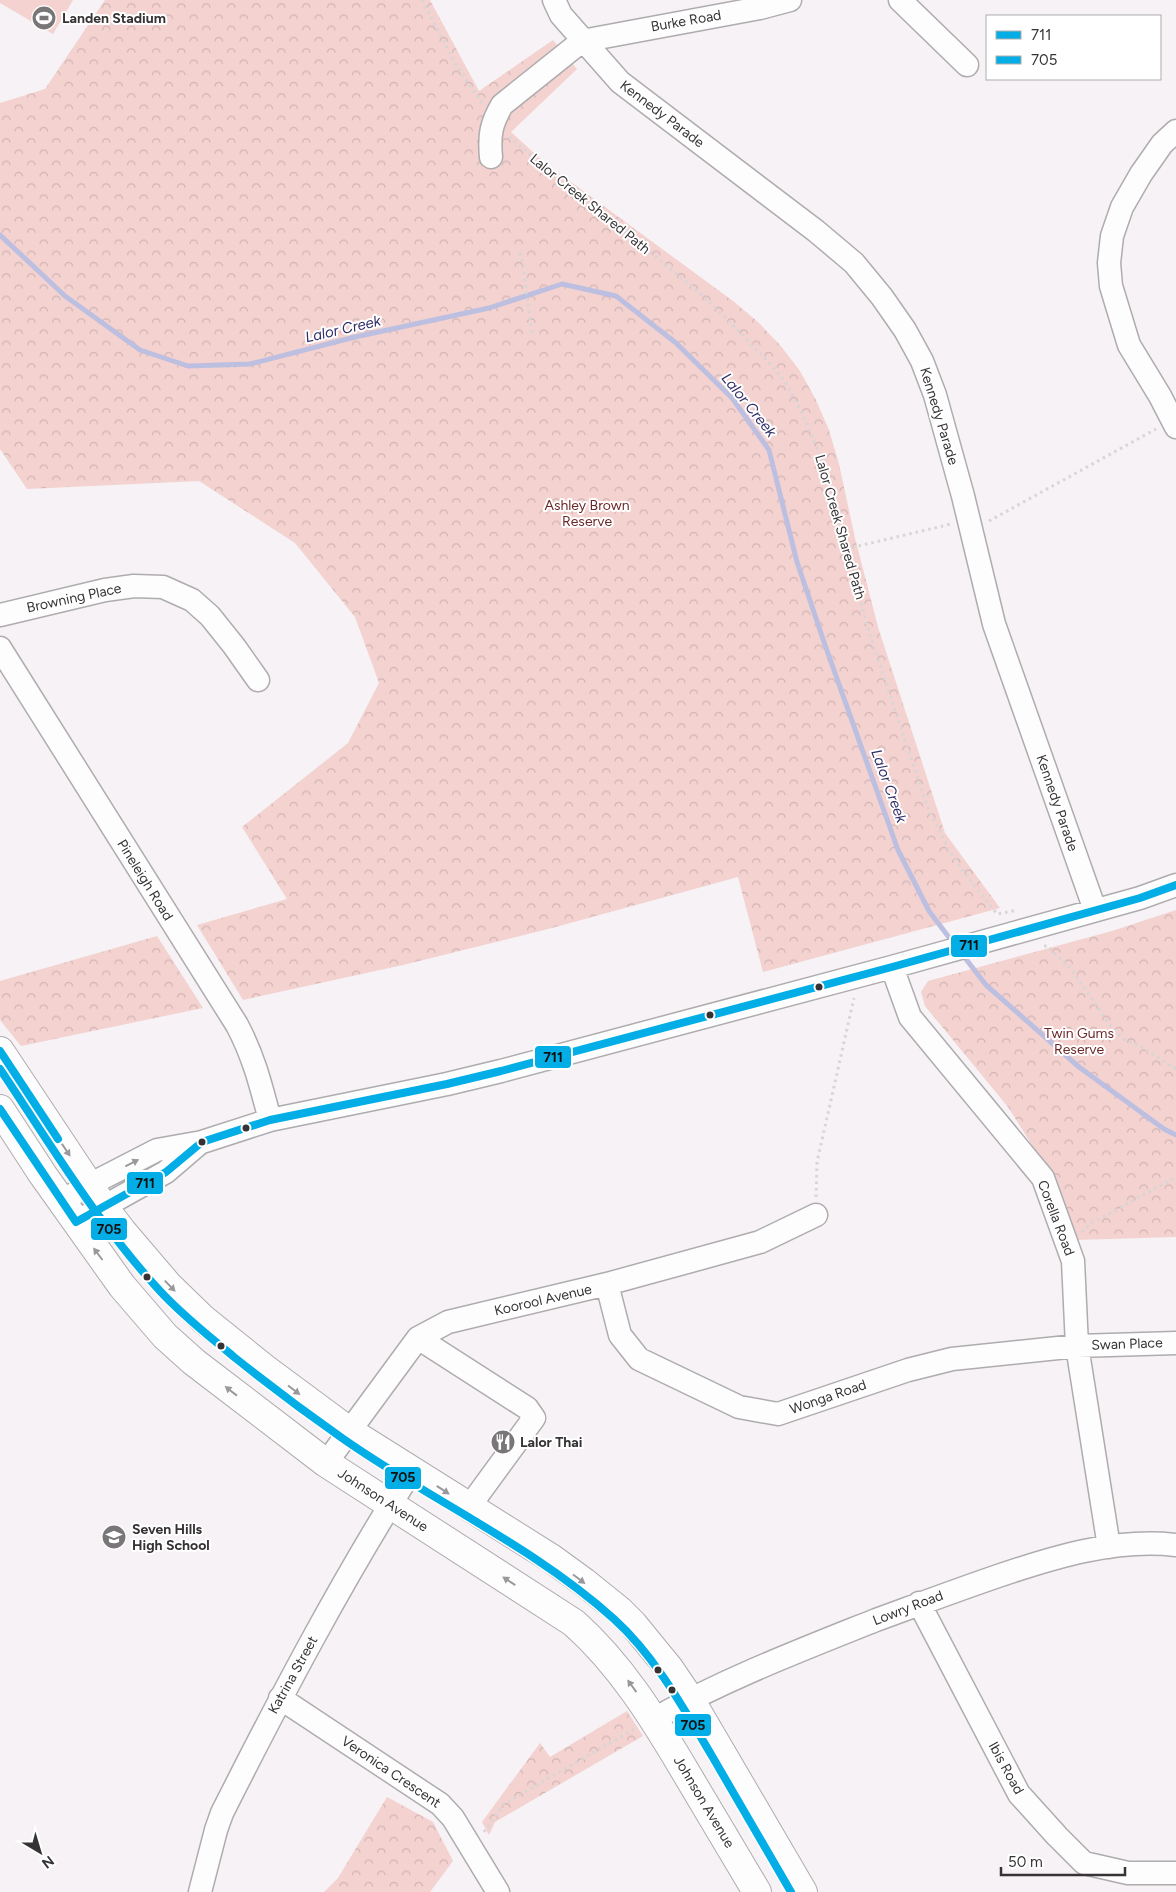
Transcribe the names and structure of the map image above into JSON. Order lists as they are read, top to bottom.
{
  "streets": {
    "main road": ["Johnson Avenue"],
    "street": [
      "Burke Road",
      "Kennedy Parade",
      "Browning Place",
      "Pineleigh Road",
      "Corella Road",
      "Koorool Avenue",
      "Swan Place",
      "Wonga Road",
      "Lowry Road",
      "Katrina Street",
      "Ibis Road",
      "Veronica Crescent"
    ],
    "path": ["Lalor Creek Shared Path"]
  },
  "crossings": [
    ["Burke Road", "Kennedy Parade"],
    ["Corella Road", "Swan Place"],
    ["Corella Road", "Wonga Road"],
    ["Corella Road", "Lowry Road"],
    ["Koorool Avenue", "Wonga Road"],
    ["Koorool Avenue", "Johnson Avenue"],
    ["Swan Place", "Wonga Road"],
    ["Johnson Avenue", "Lowry Road"],
    ["Johnson Avenue", "Katrina Street"],
    ["Lowry Road", "Ibis Road"],
    ["Katrina Street", "Veronica Crescent"]
  ],
  "water": ["Lalor Creek"],
  "parks": ["Ashley Brown Reserve", "Twin Gums Reserve"],
  "places": {
    "sports": ["Landen Stadium"],
    "restaurant": ["Lalor Thai"],
    "school or university": ["Seven Hills High School"]
  },
  "lines": ["transit line 711", "transit line 705"],
  "legend": ["711", "705"],
  "scale_bar": "50 m",
  "north": "bottom right"
}
